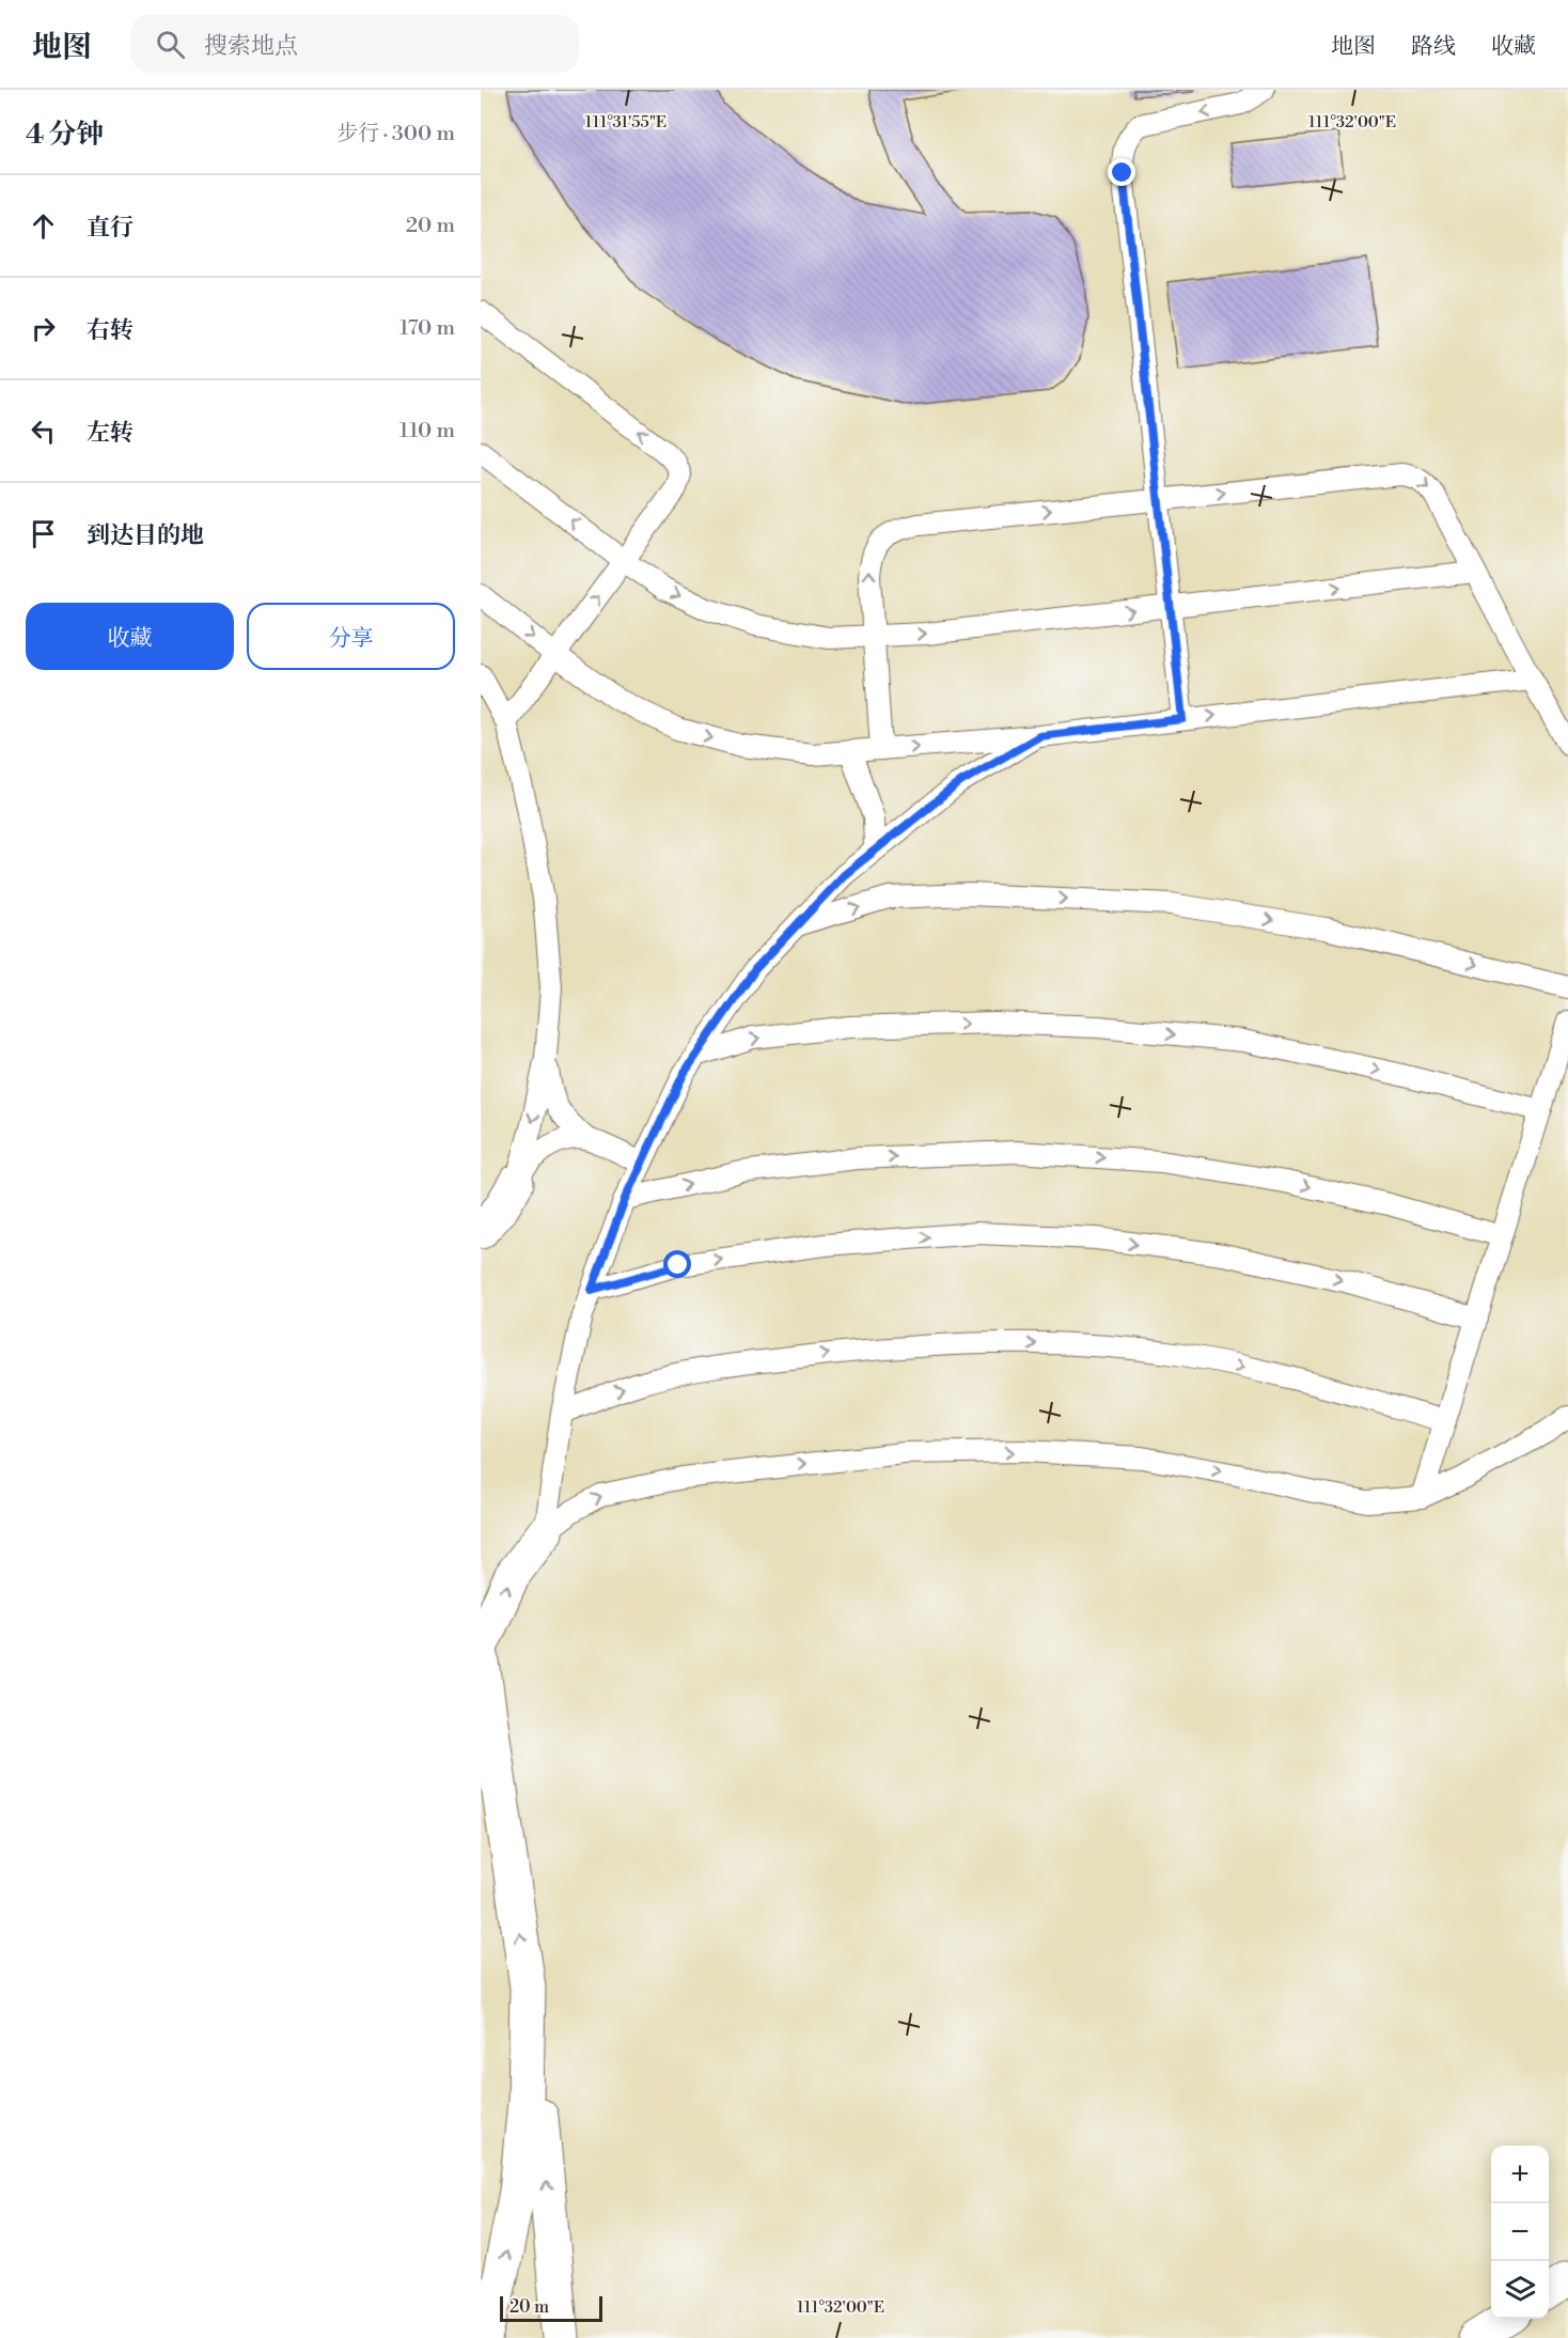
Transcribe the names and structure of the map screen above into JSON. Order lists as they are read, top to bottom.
{
  "scale_bar": "20 m",
  "page": {
    "header": "地图",
    "search": "搜索地点",
    "nav": ["地图", "路线", "收藏"],
    "heading": ["4 分钟", "步行 · 300 m"],
    "list": [
      ["直行", "20 m"],
      ["右转", "170 m"],
      ["左转", "110 m"],
      "到达目的地"
    ],
    "buttons": ["收藏", "分享"],
    "map_buttons": ["+", "−"],
    "scale": "20 m"
  },
  "coordinates": ["111°31'55\"E", "111°32'00\"E"]
}
